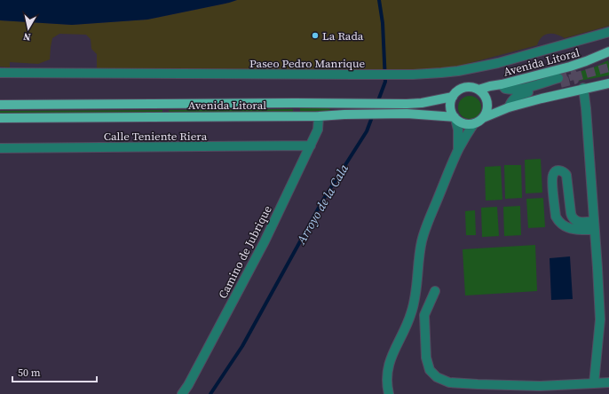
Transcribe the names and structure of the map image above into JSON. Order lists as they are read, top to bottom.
{
  "streets": {
    "main road": ["Avenida Litoral"],
    "street": ["Paseo Pedro Manrique", "Calle Teniente Riera", "Camino de Jubrique"]
  },
  "crossings": [
    ["Avenida Litoral", "Camino de Jubrique"],
    ["Calle Teniente Riera", "Camino de Jubrique"]
  ],
  "water": ["Arroyo de la Cala"],
  "places": ["La Rada"],
  "scale_bar": "50 m",
  "north": "bottom"
}
